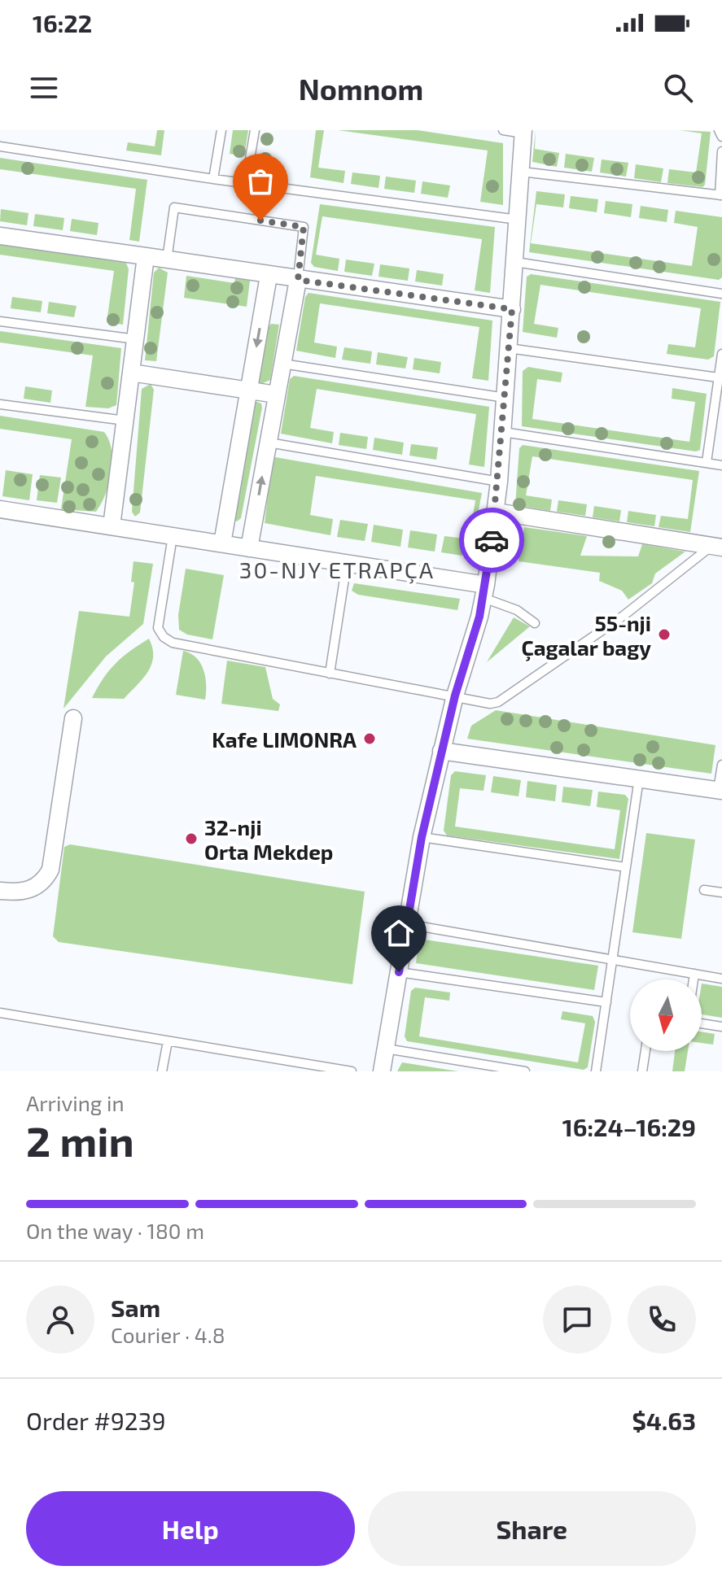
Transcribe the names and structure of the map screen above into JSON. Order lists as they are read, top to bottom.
{
  "districts": ["30-NJY ETRAPÇA"],
  "places": ["55-nji Çagalar bagy", "Kafe LIMONRA", "32-nji Orta Mekdep"],
  "north": "bottom",
  "page": {
    "status": "16:22",
    "header": "Nomnom",
    "heading": ["2 min", "Arriving in", "16:24–16:29"],
    "panel": [
      "Sam",
      "Courier · 4.8",
      "Order #9239",
      "$4.63"
    ],
    "bar": "On the way · 180 m",
    "buttons": ["Help", "Share"]
  }
}
